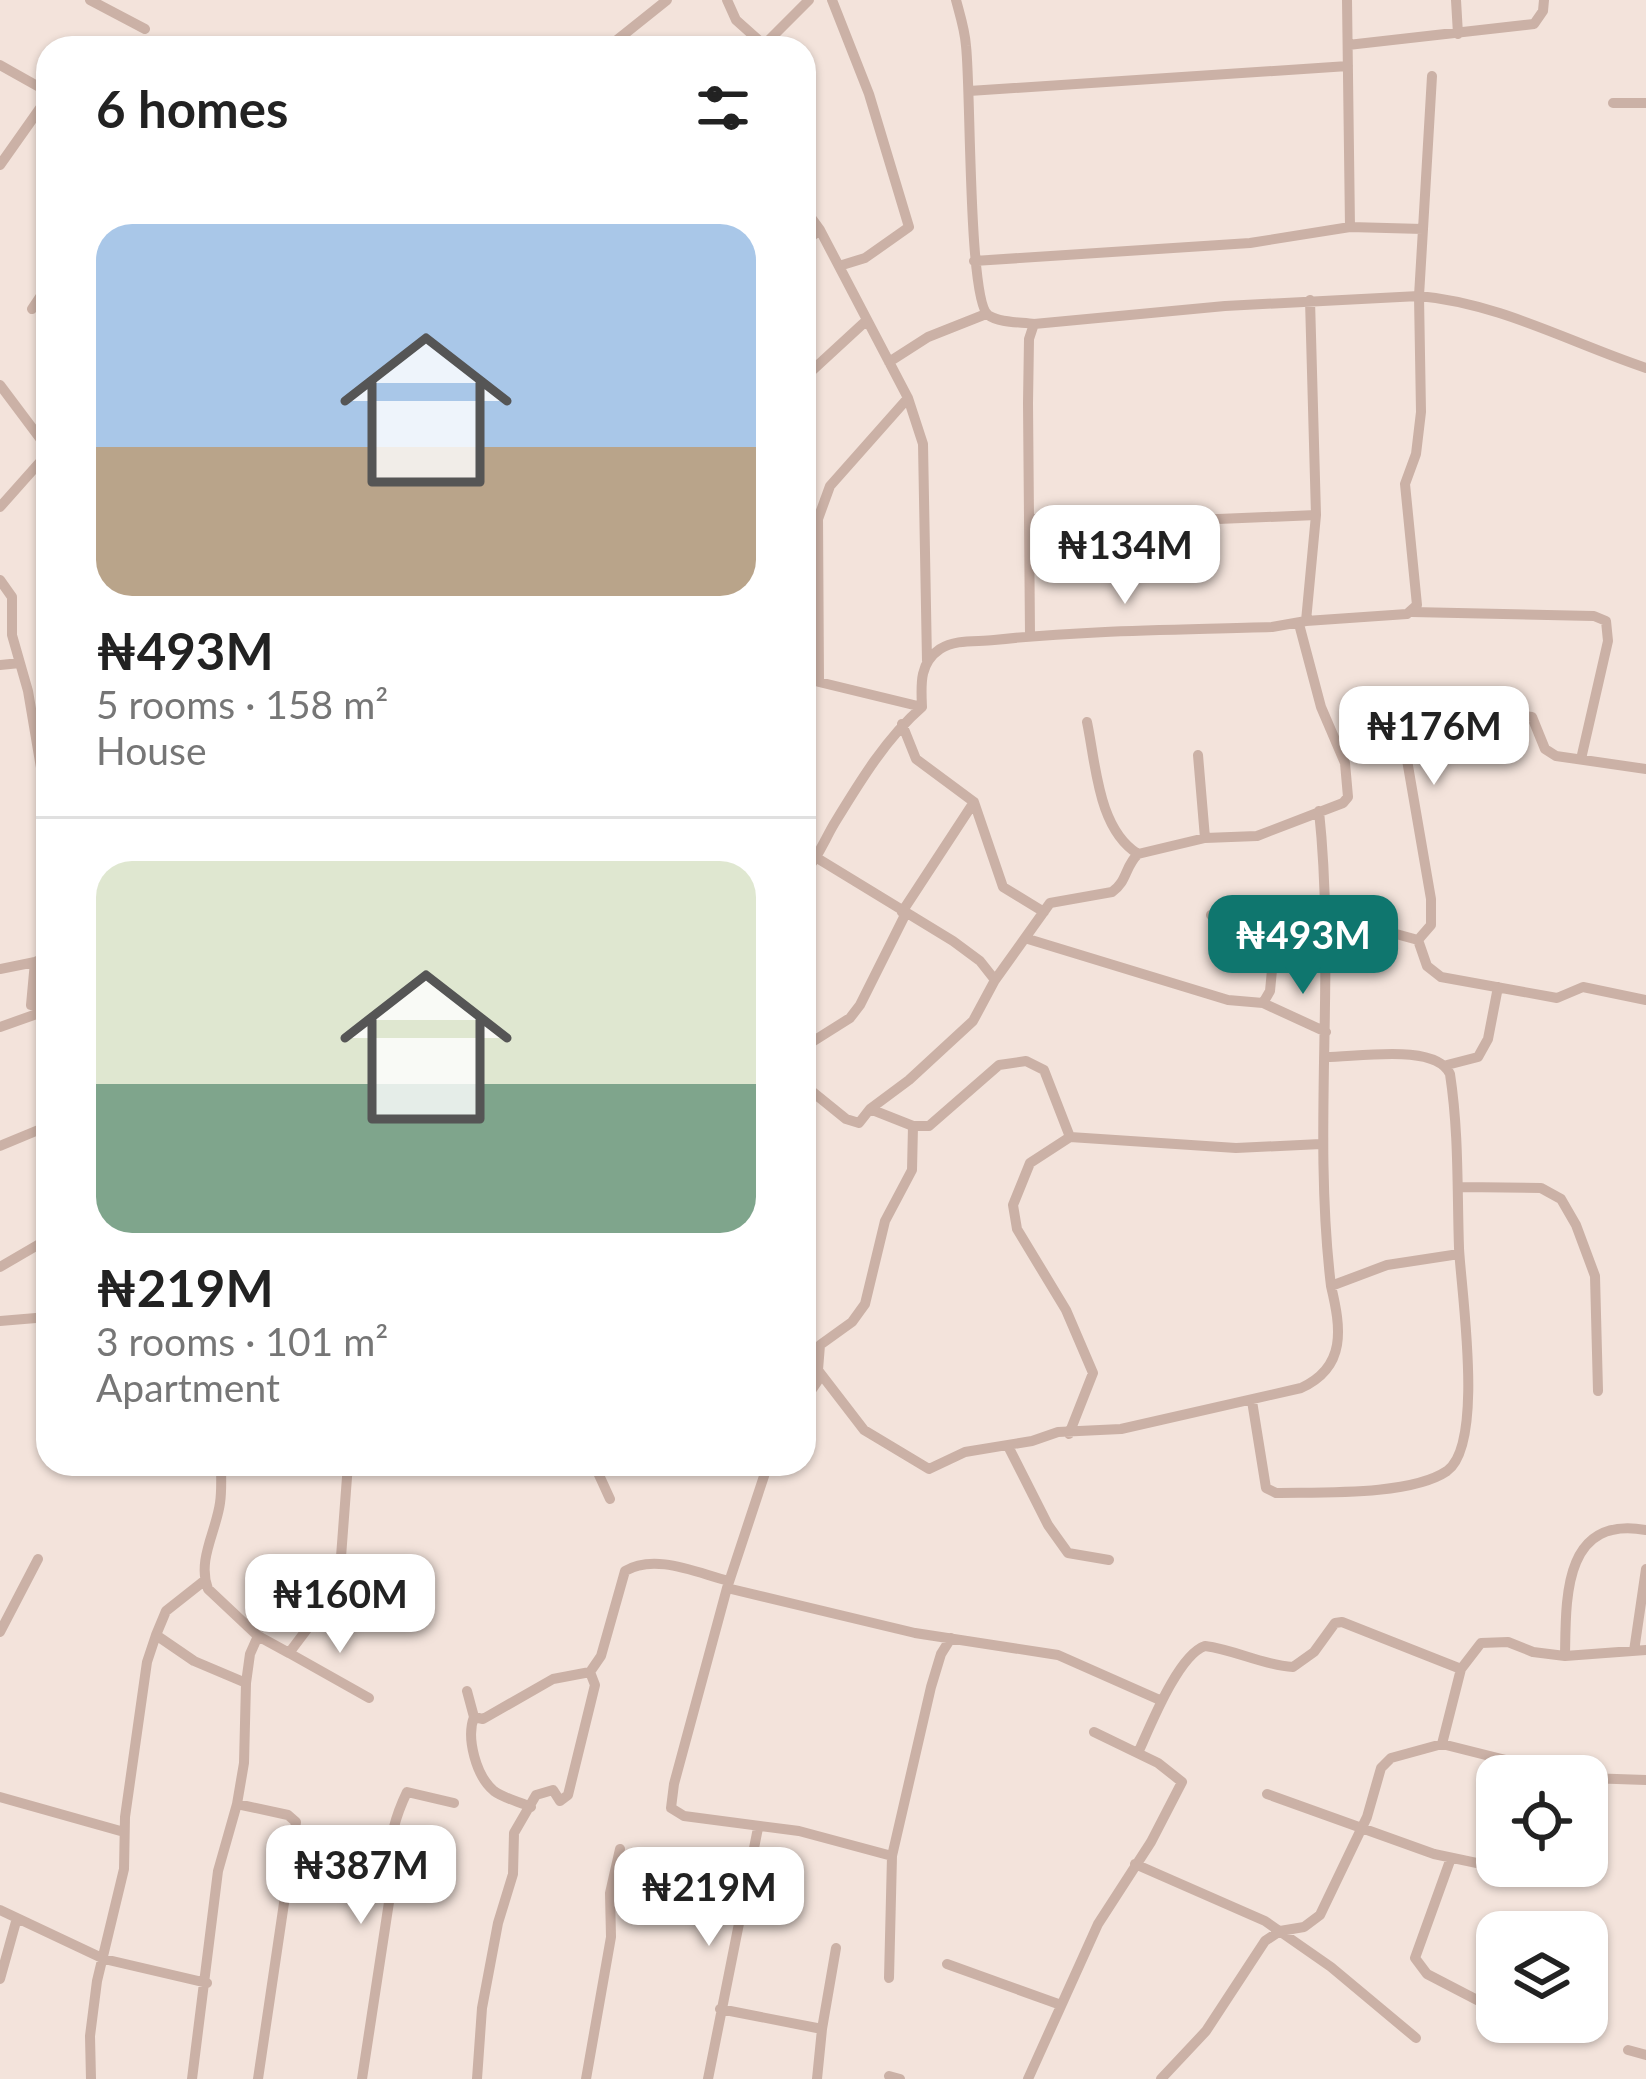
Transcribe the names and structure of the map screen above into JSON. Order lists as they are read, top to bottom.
{
  "page": {
    "heading": "6 homes",
    "list": [
      {
        "name": "₦493M",
        "note": "5 rooms · 158 m² · House"
      },
      {
        "name": "₦219M",
        "note": "3 rooms · 101 m² · Apartment"
      }
    ],
    "price": [
      "₦134M",
      "₦176M",
      "₦493M",
      "₦160M",
      "₦387M",
      "₦219M"
    ]
  }
}
